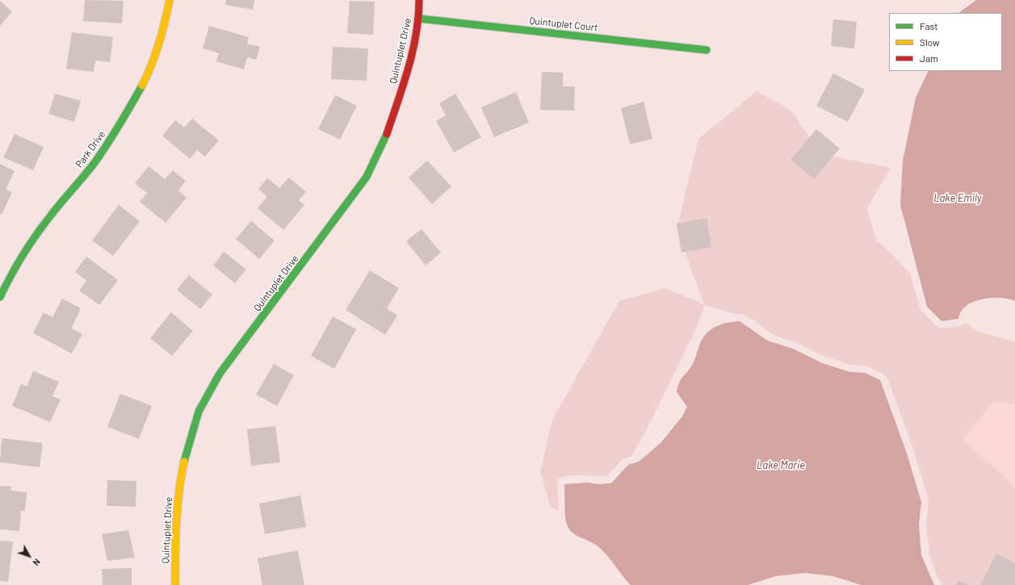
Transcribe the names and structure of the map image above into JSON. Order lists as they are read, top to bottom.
{
  "streets": {
    "street": ["Quintuplet Court", "Quintuplet Drive", "Park Drive"]
  },
  "crossings": [
    ["Quintuplet Court", "Quintuplet Drive"]
  ],
  "water": ["Lake Emily", "Lake Marie"],
  "legend": ["Fast", "Slow", "Jam"],
  "north": "bottom right"
}
